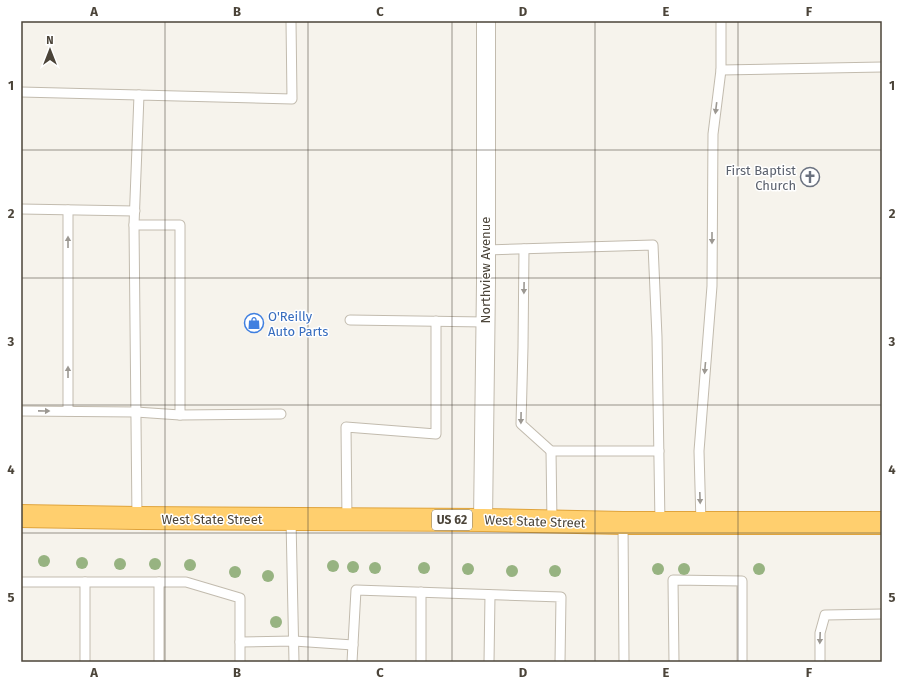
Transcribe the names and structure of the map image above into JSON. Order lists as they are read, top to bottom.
{
  "streets": {
    "highway": ["West State Street", "US 62"],
    "street": ["Northview Avenue"]
  },
  "crossings": [
    ["Northview Avenue", "West State Street"]
  ],
  "places": {
    "church": ["First Baptist Church"],
    "shop": ["O'Reilly Auto Parts"]
  },
  "north": "top",
  "grid": {
    "columns": [
      "A",
      "B",
      "C",
      "D",
      "E",
      "F"
    ],
    "rows": [
      "1",
      "2",
      "3",
      "4",
      "5"
    ]
  }
}
